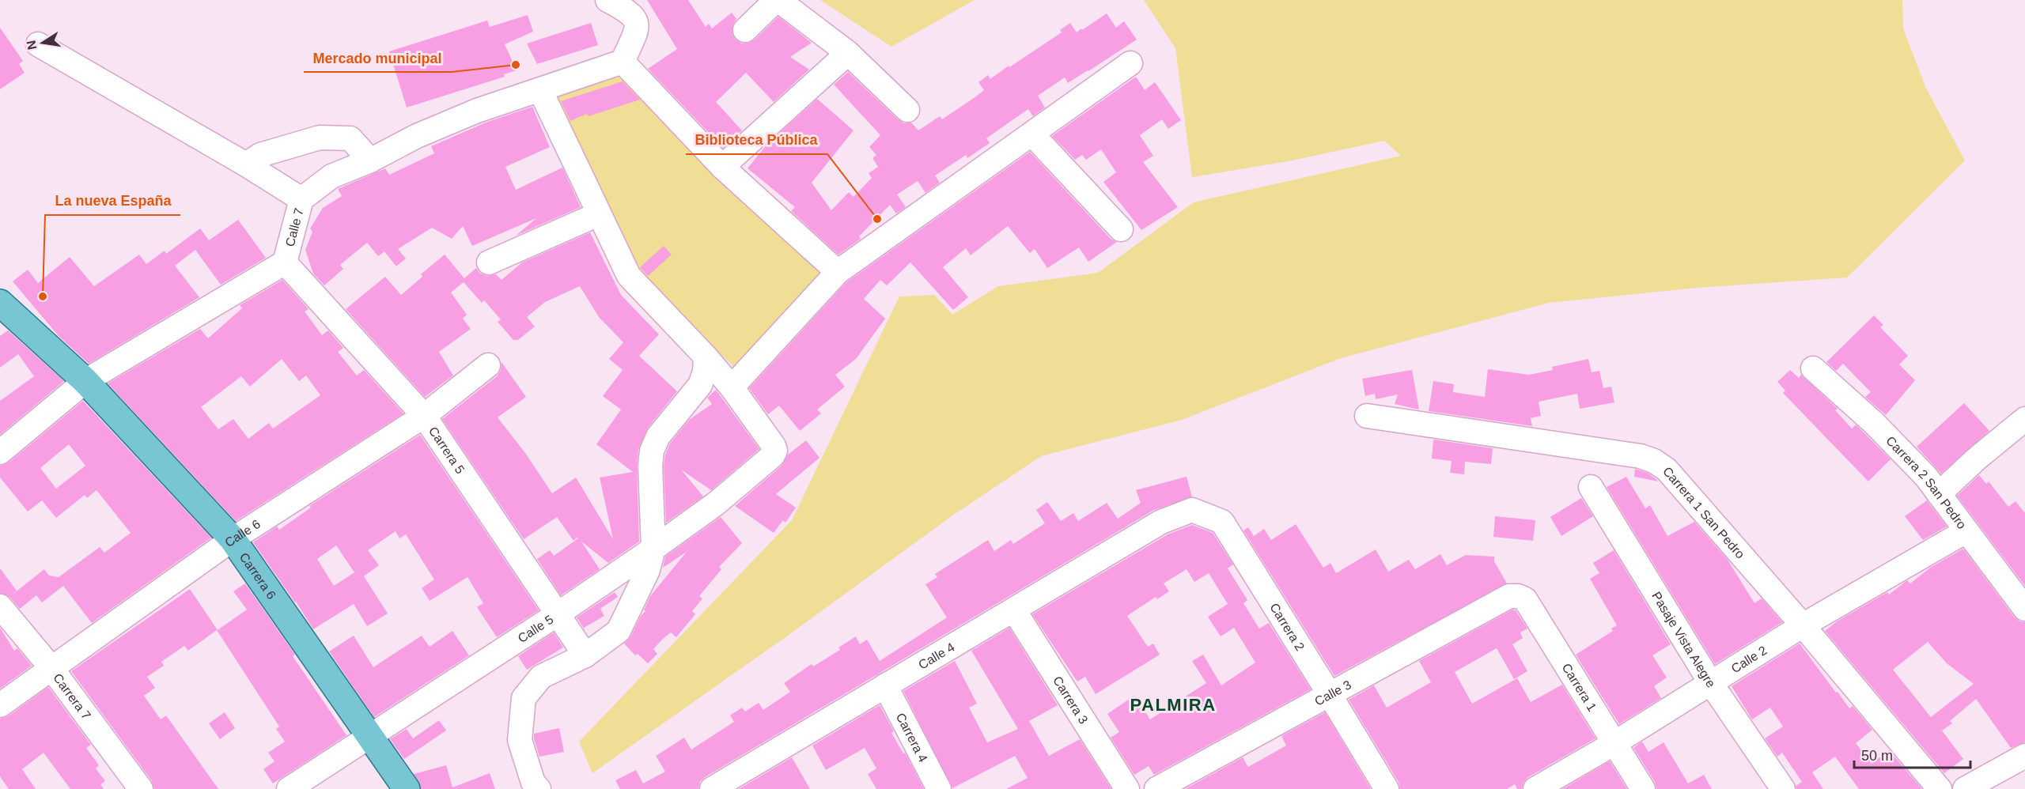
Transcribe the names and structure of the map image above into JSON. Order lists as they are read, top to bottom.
{
  "streets": {
    "main road": ["Carrera 6"],
    "street": [
      "Calle 7",
      "Carrera 5",
      "Carrera 2 San Pedro",
      "Carrera 1 San Pedro",
      "Calle 6",
      "Carrera 2",
      "Calle 5",
      "Pasaje Vista Alegre",
      "Calle 4",
      "Calle 2",
      "Carrera 1",
      "Calle 3",
      "Carrera 7",
      "Carrera 3",
      "Carrera 4"
    ]
  },
  "crossings": [
    ["Calle 7", "Carrera 5"],
    ["Calle 7", "Carrera 6"],
    ["Carrera 5", "Calle 6"],
    ["Carrera 5", "Calle 5"],
    ["Carrera 2 San Pedro", "Calle 2"],
    ["Carrera 1 San Pedro", "Calle 2"],
    ["Calle 6", "Carrera 6"],
    ["Calle 6", "Carrera 7"],
    ["Carrera 6", "Calle 5"],
    ["Carrera 2", "Calle 4"],
    ["Carrera 2", "Calle 3"],
    ["Pasaje Vista Alegre", "Calle 2"],
    ["Calle 4", "Carrera 3"],
    ["Calle 4", "Carrera 4"],
    ["Calle 2", "Carrera 1"],
    ["Carrera 1", "Calle 3"]
  ],
  "districts": ["PALMIRA"],
  "places": ["Mercado municipal", "Biblioteca Pública", "La nueva España"],
  "scale_bar": "50 m",
  "north": "left"
}
